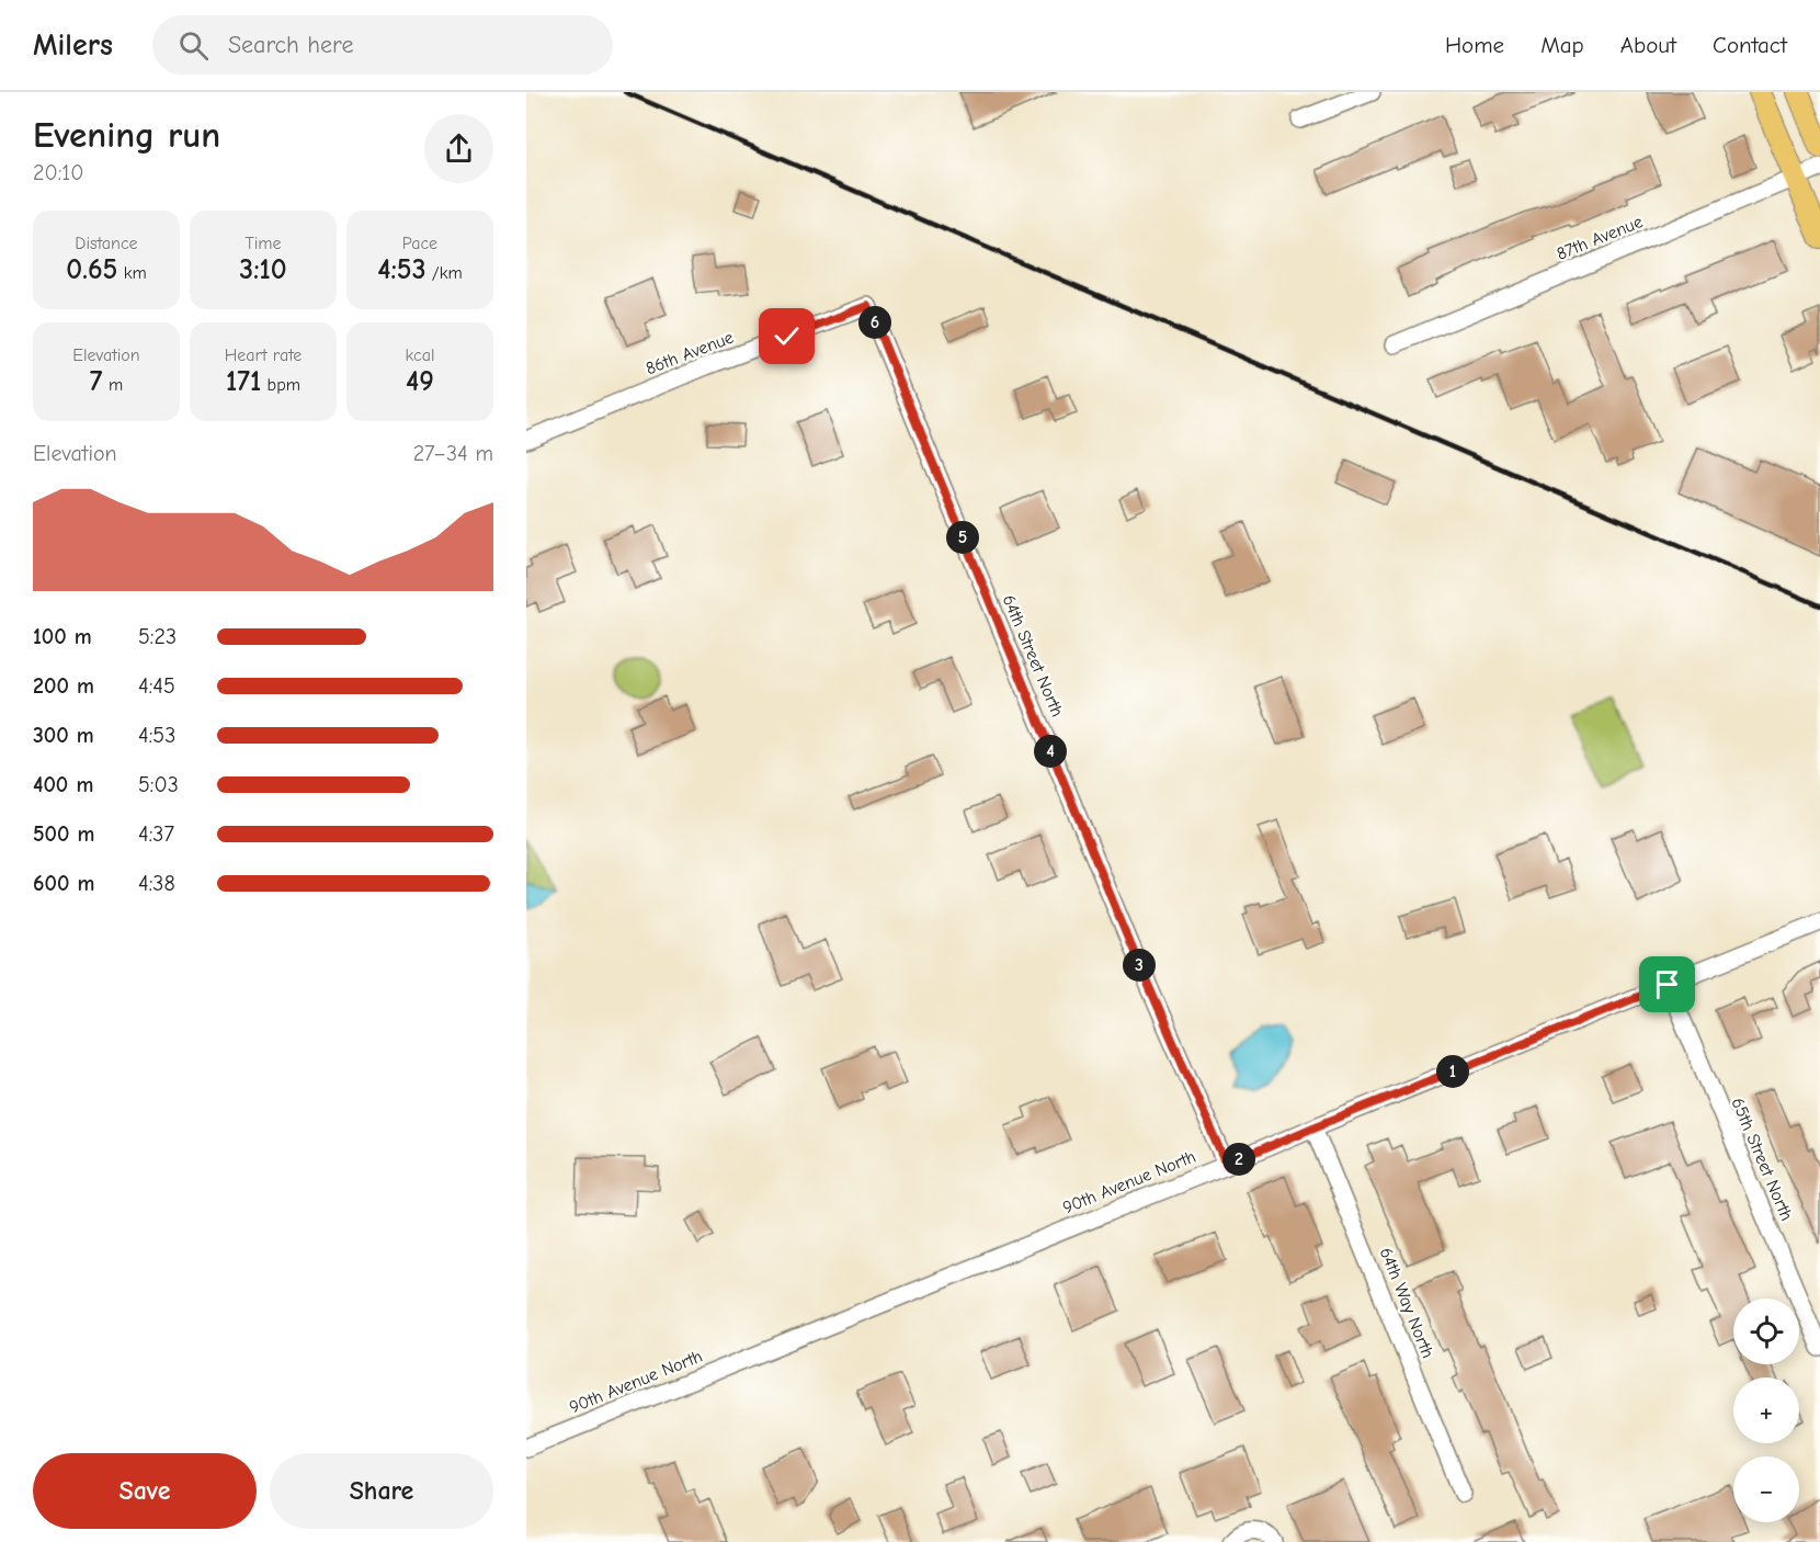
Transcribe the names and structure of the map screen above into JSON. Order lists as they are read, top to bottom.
{
  "streets": {
    "street": [
      "87th Avenue",
      "86th Avenue",
      "64th Street North",
      "65th Street North",
      "90th Avenue North",
      "64th Way North"
    ]
  },
  "crossings": [
    ["86th Avenue", "64th Street North"],
    ["64th Street North", "90th Avenue North"],
    ["65th Street North", "90th Avenue North"],
    ["90th Avenue North", "64th Way North"]
  ],
  "page": {
    "header": "Milers",
    "search": "Search here",
    "nav": [
      "Home",
      "Map",
      "About",
      "Contact"
    ],
    "heading": ["Evening run", "20:10"],
    "stats": [
      ["Distance", "0.65 km"],
      ["Time", "3:10"],
      ["Pace", "4:53 /km"],
      ["Elevation", "7 m"],
      ["Heart rate", "171 bpm"],
      ["kcal", "49"]
    ],
    "pins": [
      "6",
      "5",
      "4",
      "3",
      "1",
      "2"
    ],
    "chart": ["Elevation", "27–34 m"],
    "list": [
      {
        "name": "100 m",
        "note": "5:23"
      },
      {
        "name": "200 m",
        "note": "4:45"
      },
      {
        "name": "300 m",
        "note": "4:53"
      },
      {
        "name": "400 m",
        "note": "5:03"
      },
      {
        "name": "500 m",
        "note": "4:37"
      },
      {
        "name": "600 m",
        "note": "4:38"
      }
    ],
    "map_buttons": ["+", "−"],
    "buttons": ["Save", "Share"]
  }
}
